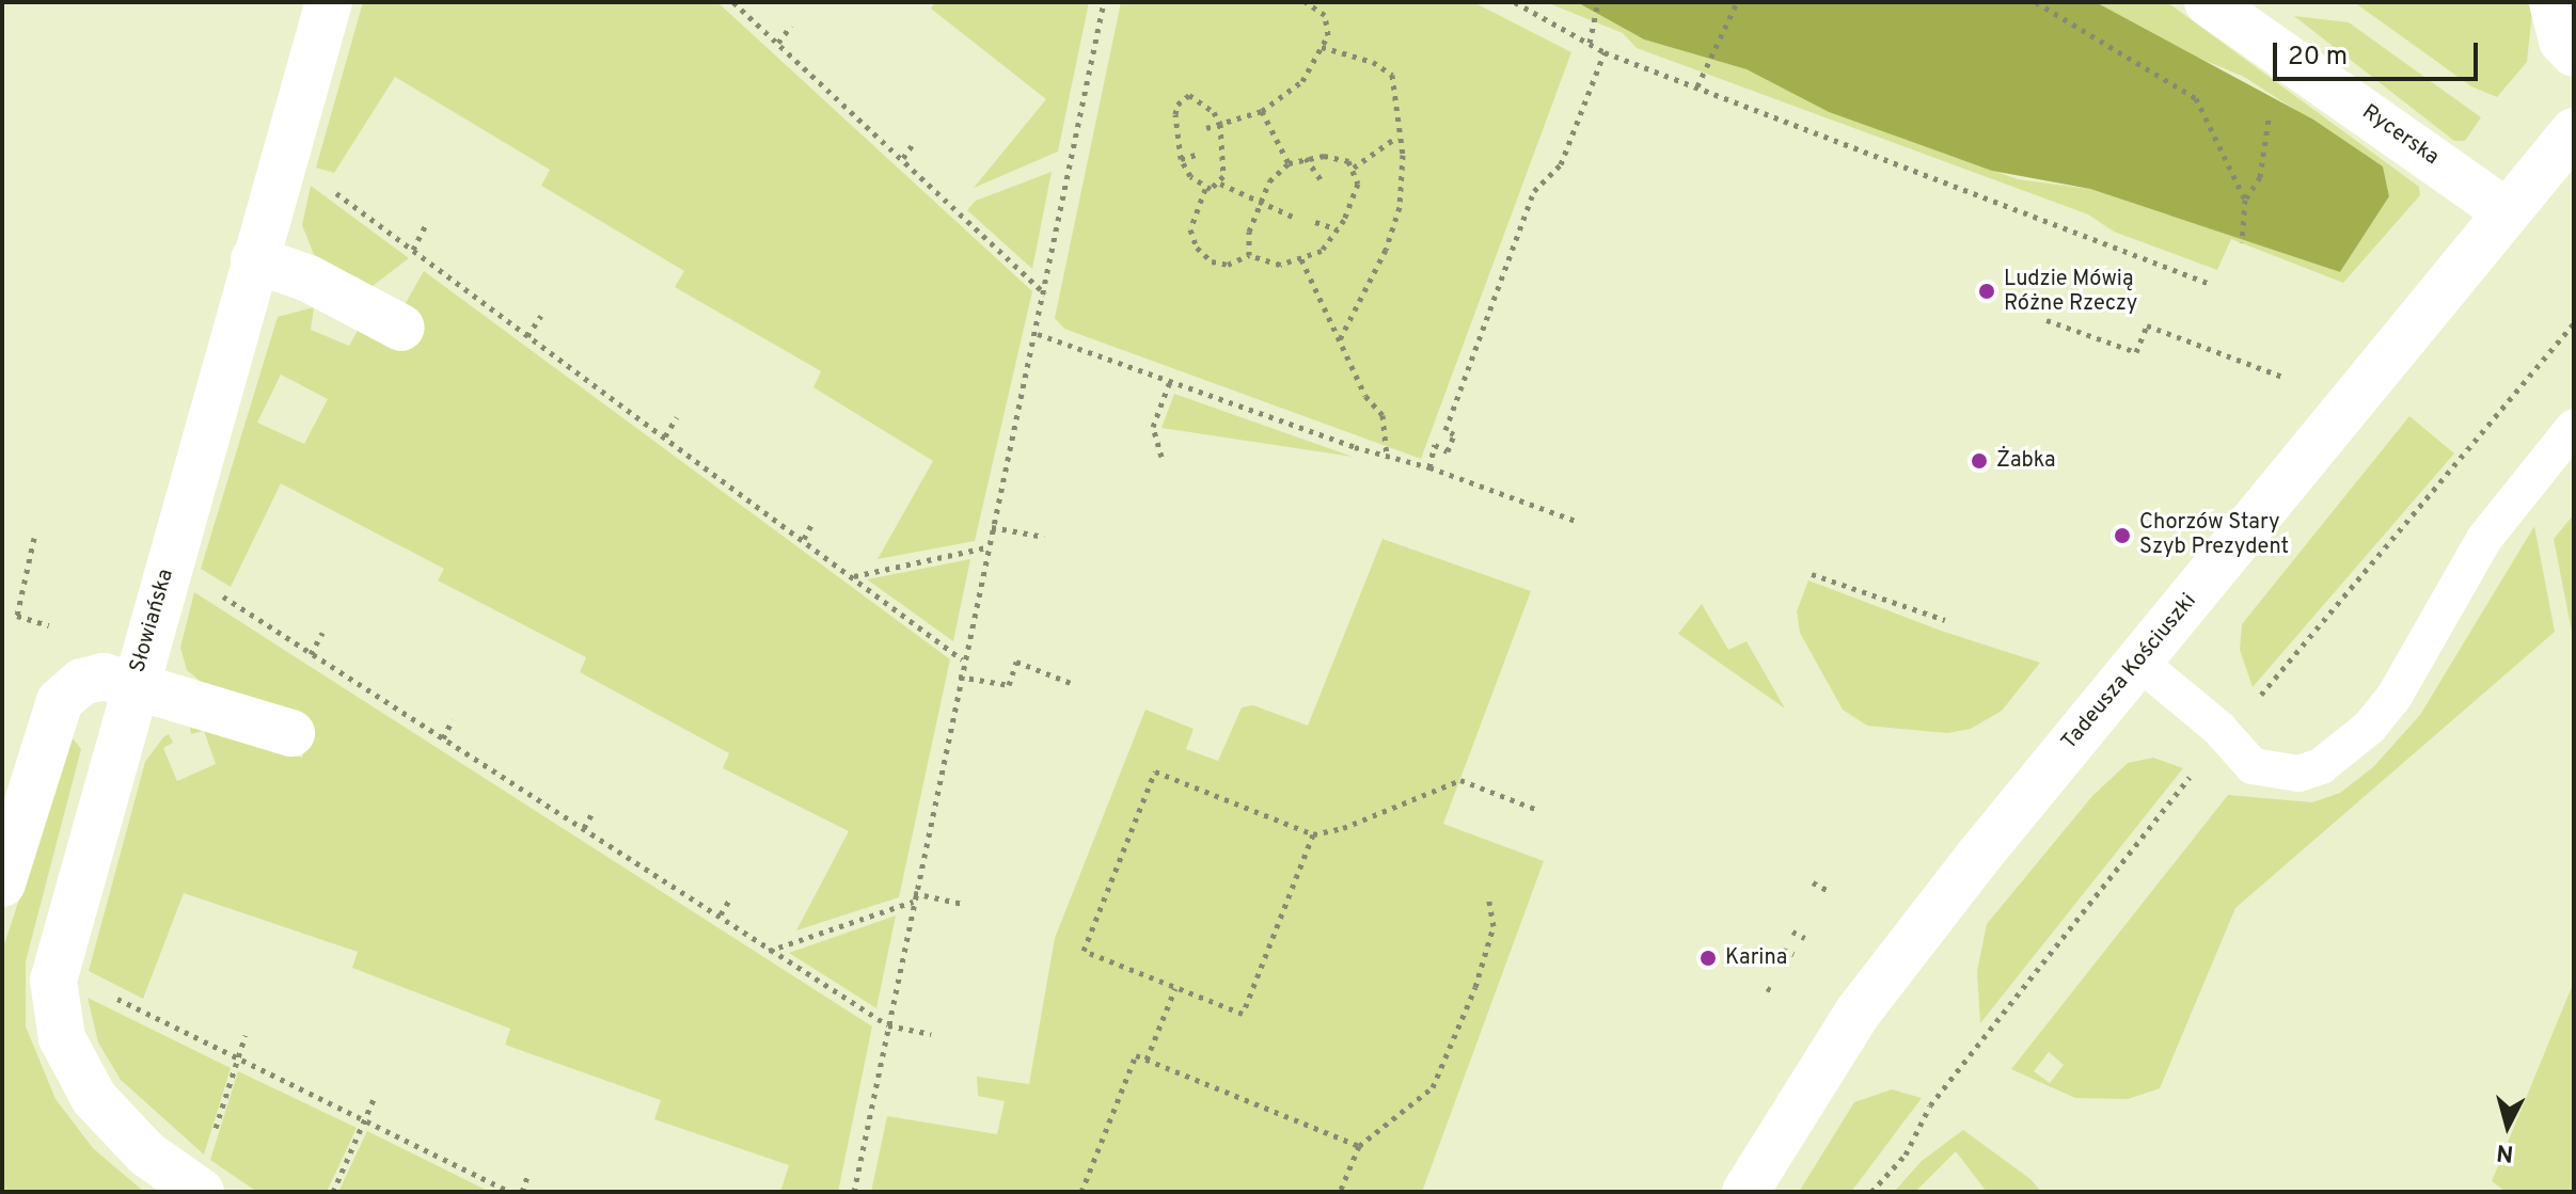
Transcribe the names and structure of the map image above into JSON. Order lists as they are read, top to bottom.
{
  "streets": {
    "street": ["Rycerska", "Słowiańska", "Tadeusza Kościuszki"]
  },
  "crossings": [
    ["Rycerska", "Tadeusza Kościuszki"]
  ],
  "places": [
    "Ludzie Mówią Różne Rzeczy",
    "Żabka",
    "Chorzów Stary Szyb Prezydent",
    "Karina"
  ],
  "scale_bar": "20 m",
  "north": "bottom"
}
